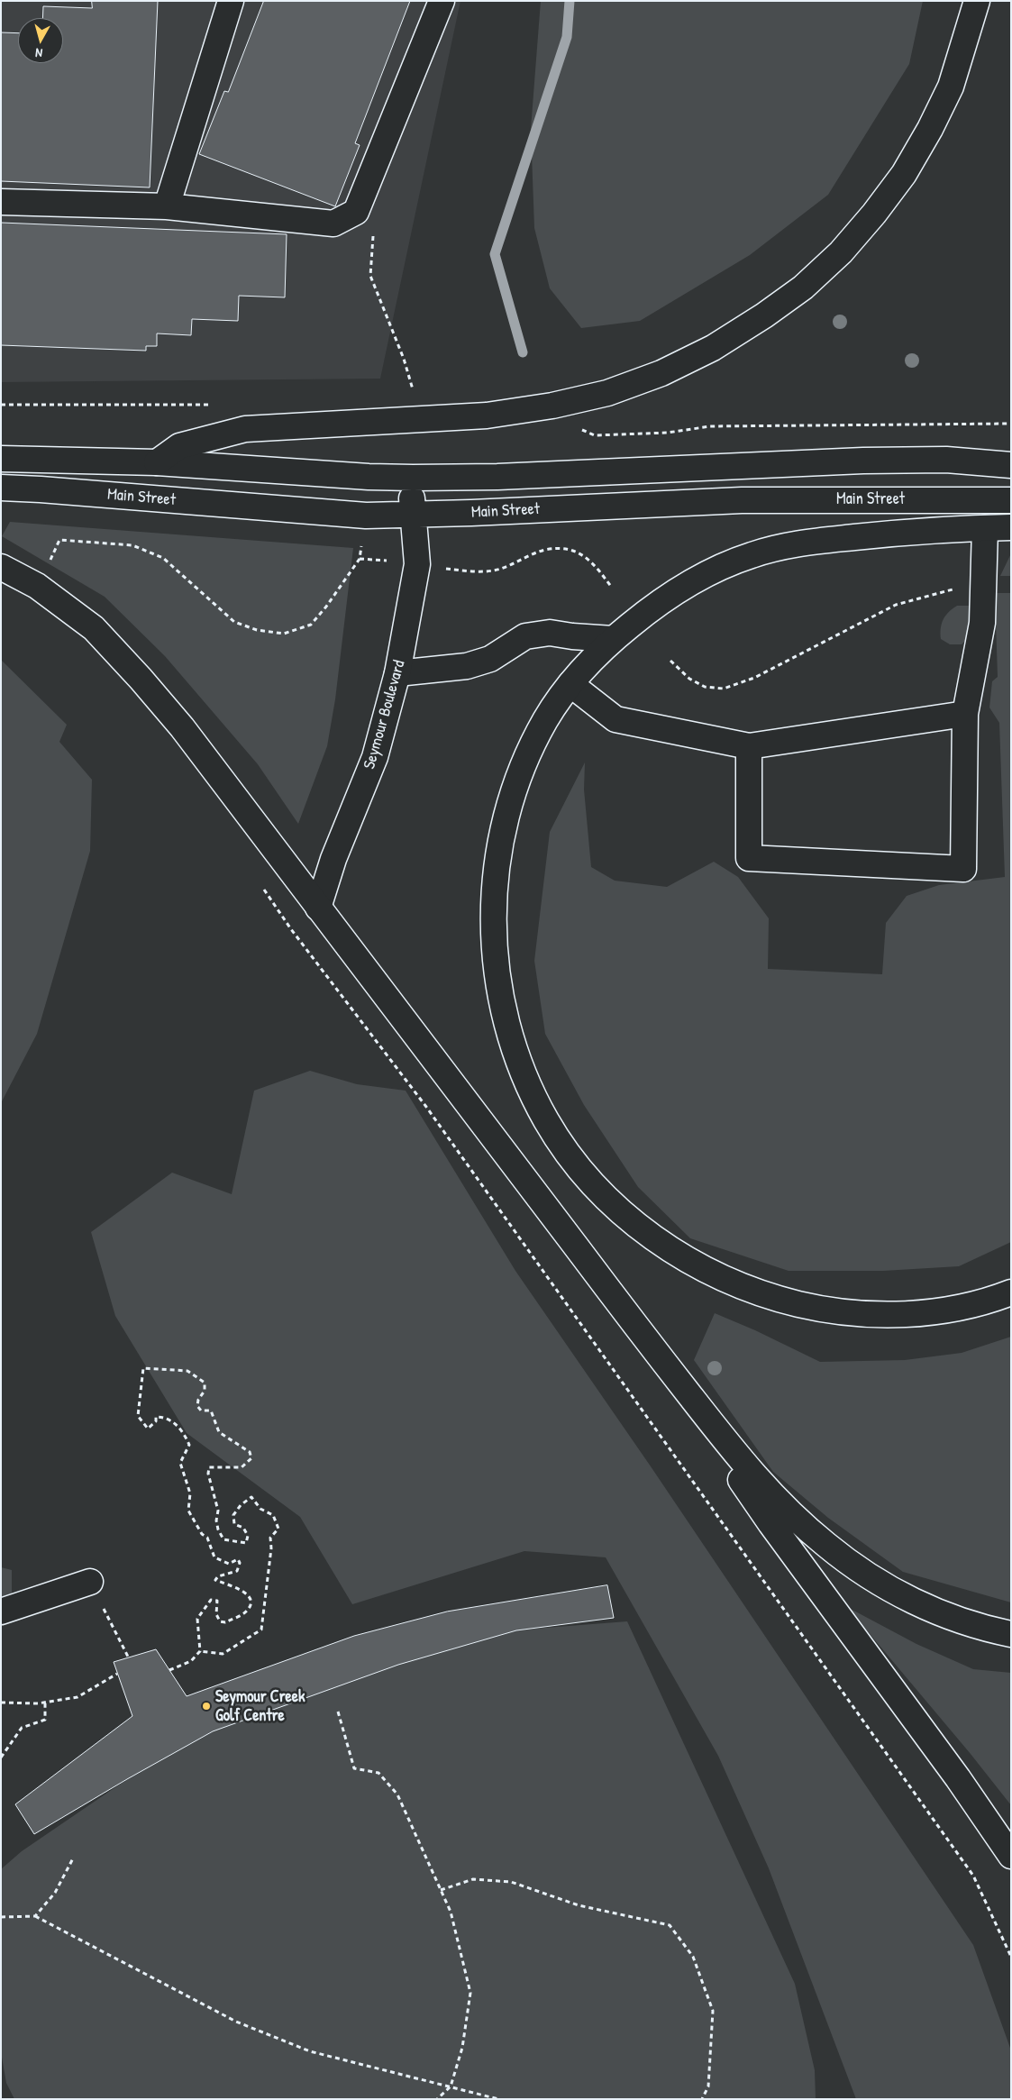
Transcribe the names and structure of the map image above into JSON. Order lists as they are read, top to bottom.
{
  "streets": {
    "main road": ["Main Street", "Seymour Boulevard"]
  },
  "crossings": [
    ["Main Street", "Seymour Boulevard"]
  ],
  "places": ["Seymour Creek Golf Centre"],
  "north": "bottom"
}
